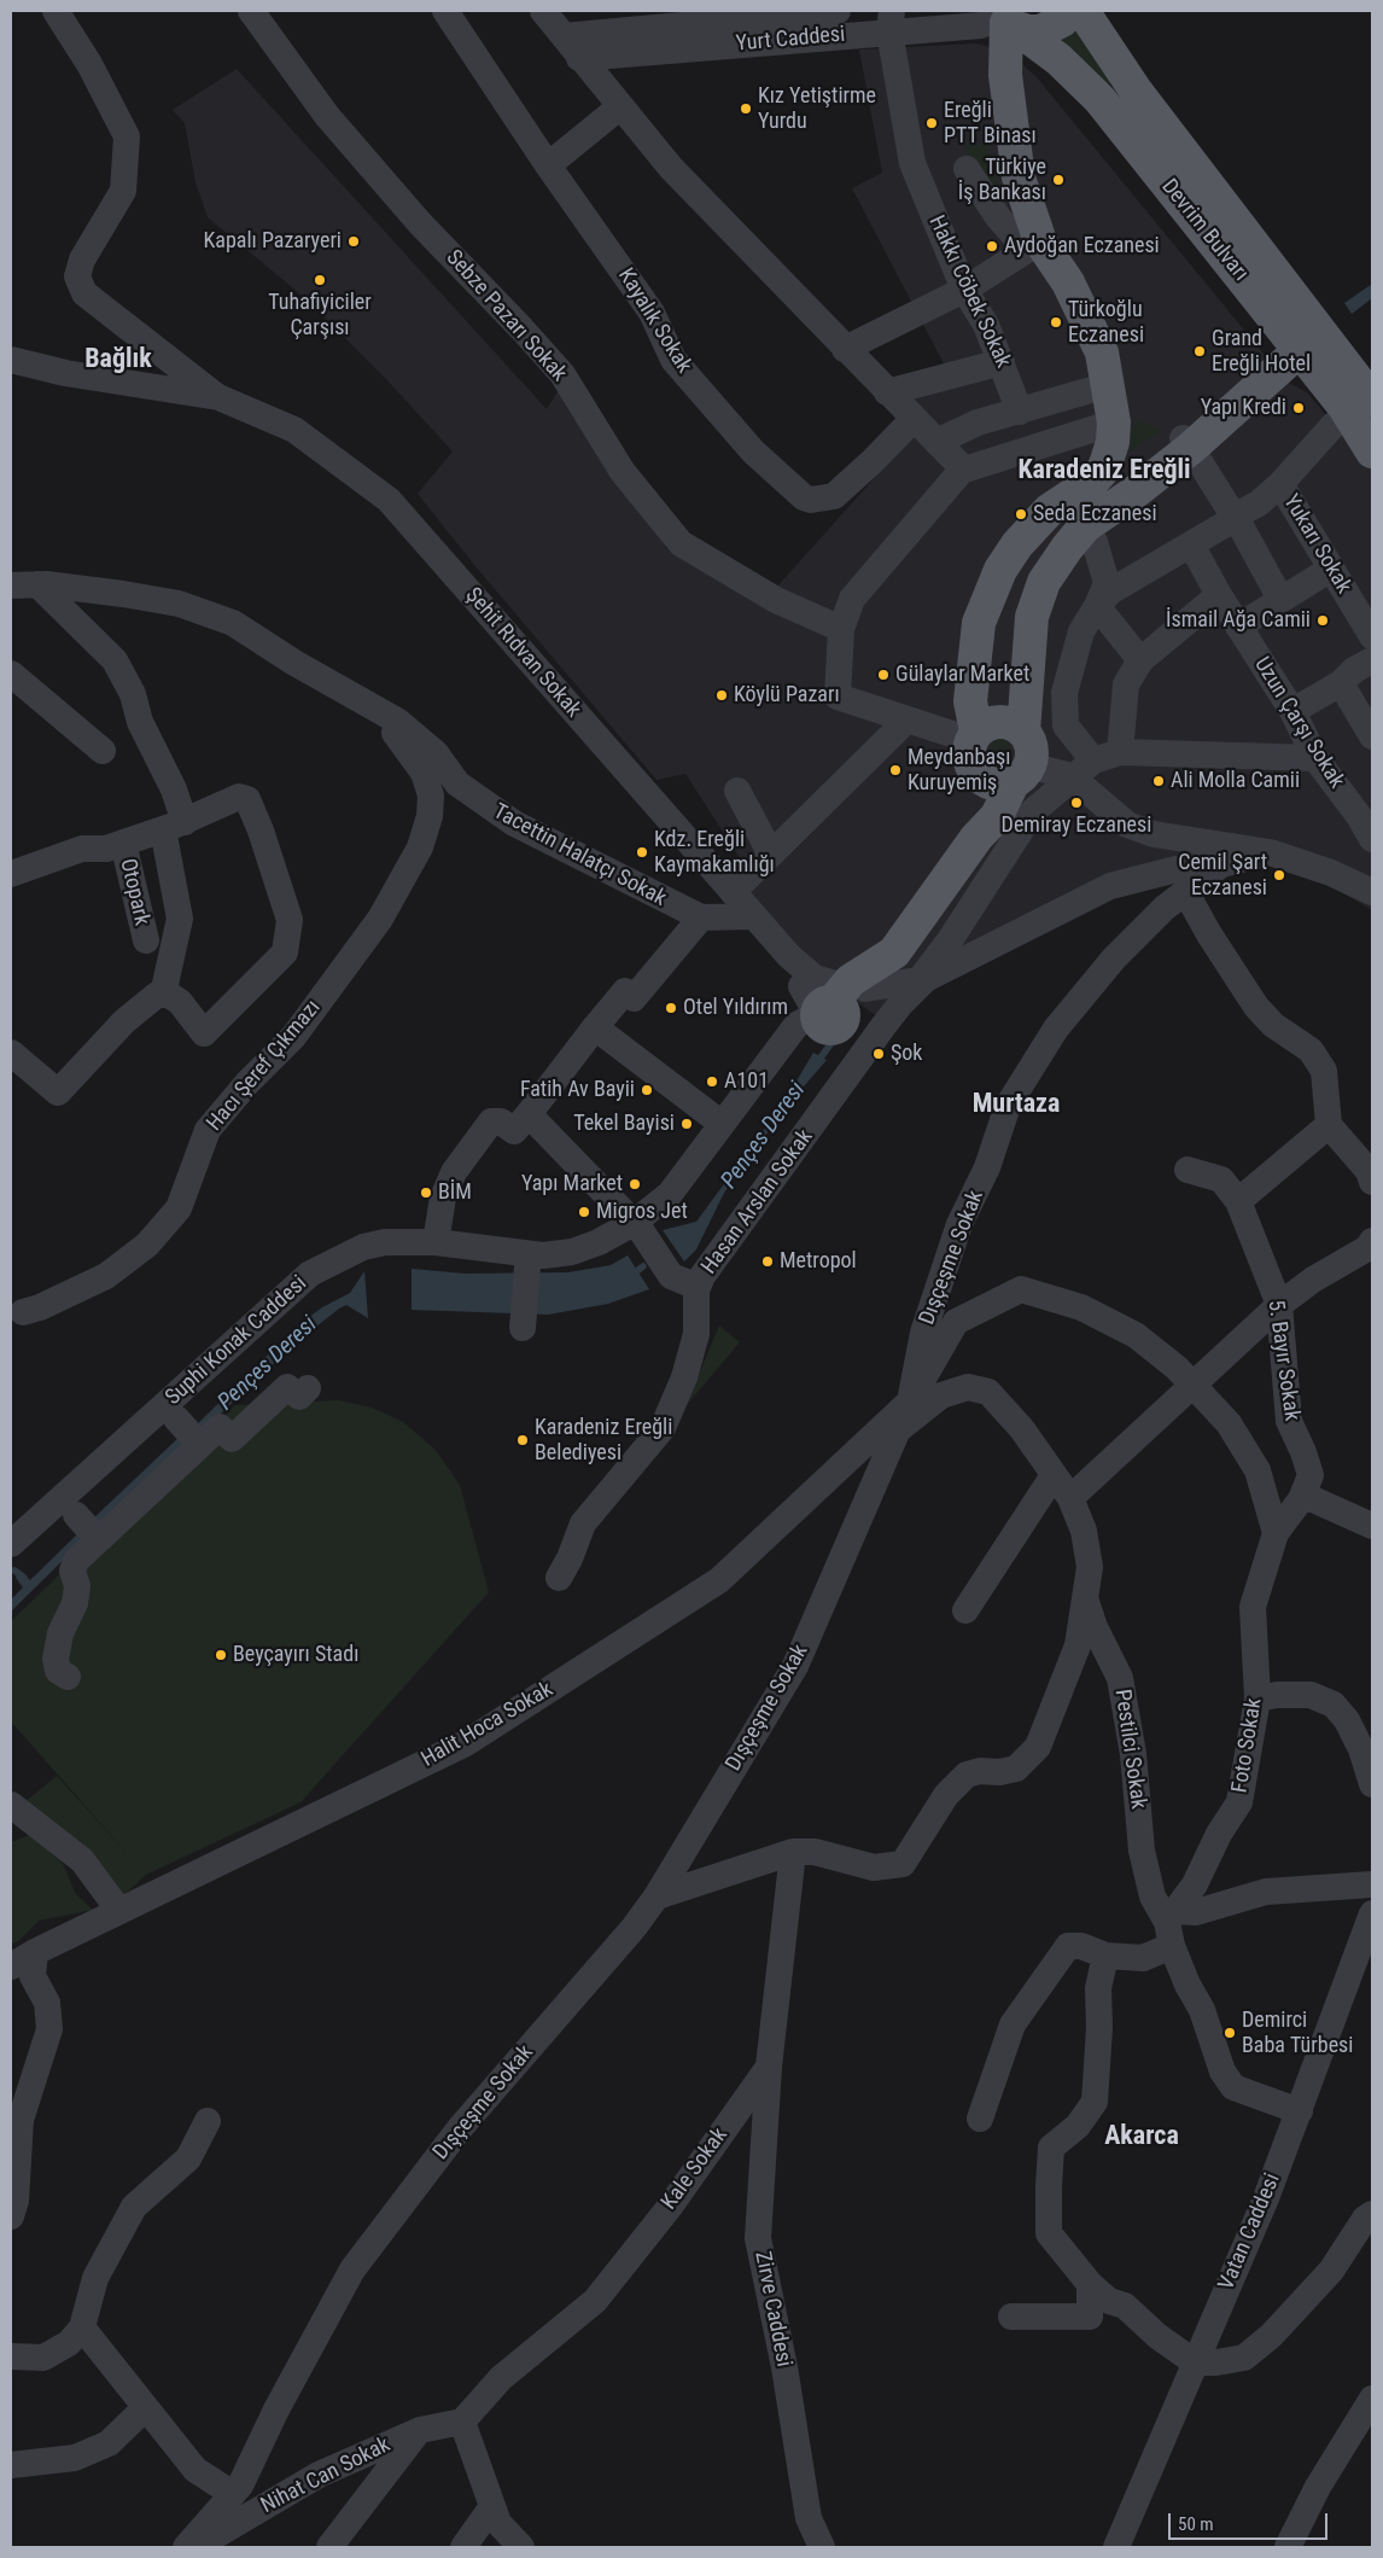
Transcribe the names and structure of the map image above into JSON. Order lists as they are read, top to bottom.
{
  "streets": {
    "main road": ["Devrim Bulvarı"],
    "street": [
      "Yurt Caddesi",
      "Hakkı Cöbek Sokak",
      "Sebze Pazarı Sokak",
      "Kayalık Sokak",
      "Yukarı Sokak",
      "Şehit Rıdvan Sokak",
      "Uzun Çarşı Sokak",
      "Tacettin Halatçı Sokak",
      "Otopark",
      "Hacı Şeref Çıkmazı",
      "Hasan Arslan Sokak",
      "Dışçeşme Sokak",
      "Suphi Konak Caddesi",
      "5. Bayır Sokak",
      "Halit Hoca Sokak",
      "Foto Sokak",
      "Pestilci Sokak",
      "Kale Sokak",
      "Vatan Caddesi",
      "Zirve Caddesi",
      "Nihat Can Sokak"
    ]
  },
  "crossings": [
    ["Yurt Caddesi", "Devrim Bulvarı"],
    ["Yurt Caddesi", "Hakkı Cöbek Sokak"],
    ["Şehit Rıdvan Sokak", "Tacettin Halatçı Sokak"],
    ["Şehit Rıdvan Sokak", "Hasan Arslan Sokak"],
    ["Şehit Rıdvan Sokak", "Suphi Konak Caddesi"],
    ["Tacettin Halatçı Sokak", "Hacı Şeref Çıkmazı"],
    ["Hasan Arslan Sokak", "Dışçeşme Sokak"],
    ["Hasan Arslan Sokak", "Suphi Konak Caddesi"],
    ["Dışçeşme Sokak", "Halit Hoca Sokak"],
    ["Dışçeşme Sokak", "Pestilci Sokak"],
    ["Foto Sokak", "Pestilci Sokak"],
    ["Pestilci Sokak", "Vatan Caddesi"],
    ["Kale Sokak", "Zirve Caddesi"],
    ["Kale Sokak", "Nihat Can Sokak"]
  ],
  "districts": [
    "Bağlık",
    "Karadeniz Ereğli",
    "Murtaza",
    "Akarca"
  ],
  "water": ["Pençes Deresi"],
  "places": [
    "Kız Yetiştirme Yurdu",
    "Ereğli PTT Binası",
    "Türkiye İş Bankası",
    "Kapalı Pazaryeri",
    "Aydoğan Eczanesi",
    "Tuhafiyiciler Çarşısı",
    "Türkoğlu Eczanesi",
    "Grand Ereğli Hotel",
    "Yapı Kredi",
    "Seda Eczanesi",
    "İsmail Ağa Camii",
    "Gülaylar Market",
    "Köylü Pazarı",
    "Meydanbaşı Kuruyemiş",
    "Ali Molla Camii",
    "Demiray Eczanesi",
    "Kdz. Ereğli Kaymakamlığı",
    "Cemil Şart Eczanesi",
    "Otel Yıldırım",
    "Şok",
    "A101",
    "Fatih Av Bayii",
    "Tekel Bayisi",
    "Yapı Market",
    "BİM",
    "Migros Jet",
    "Metropol",
    "Karadeniz Ereğli Belediyesi",
    "Beyçayırı Stadı",
    "Demirci Baba Türbesi"
  ],
  "scale_bar": "50 m"
}
